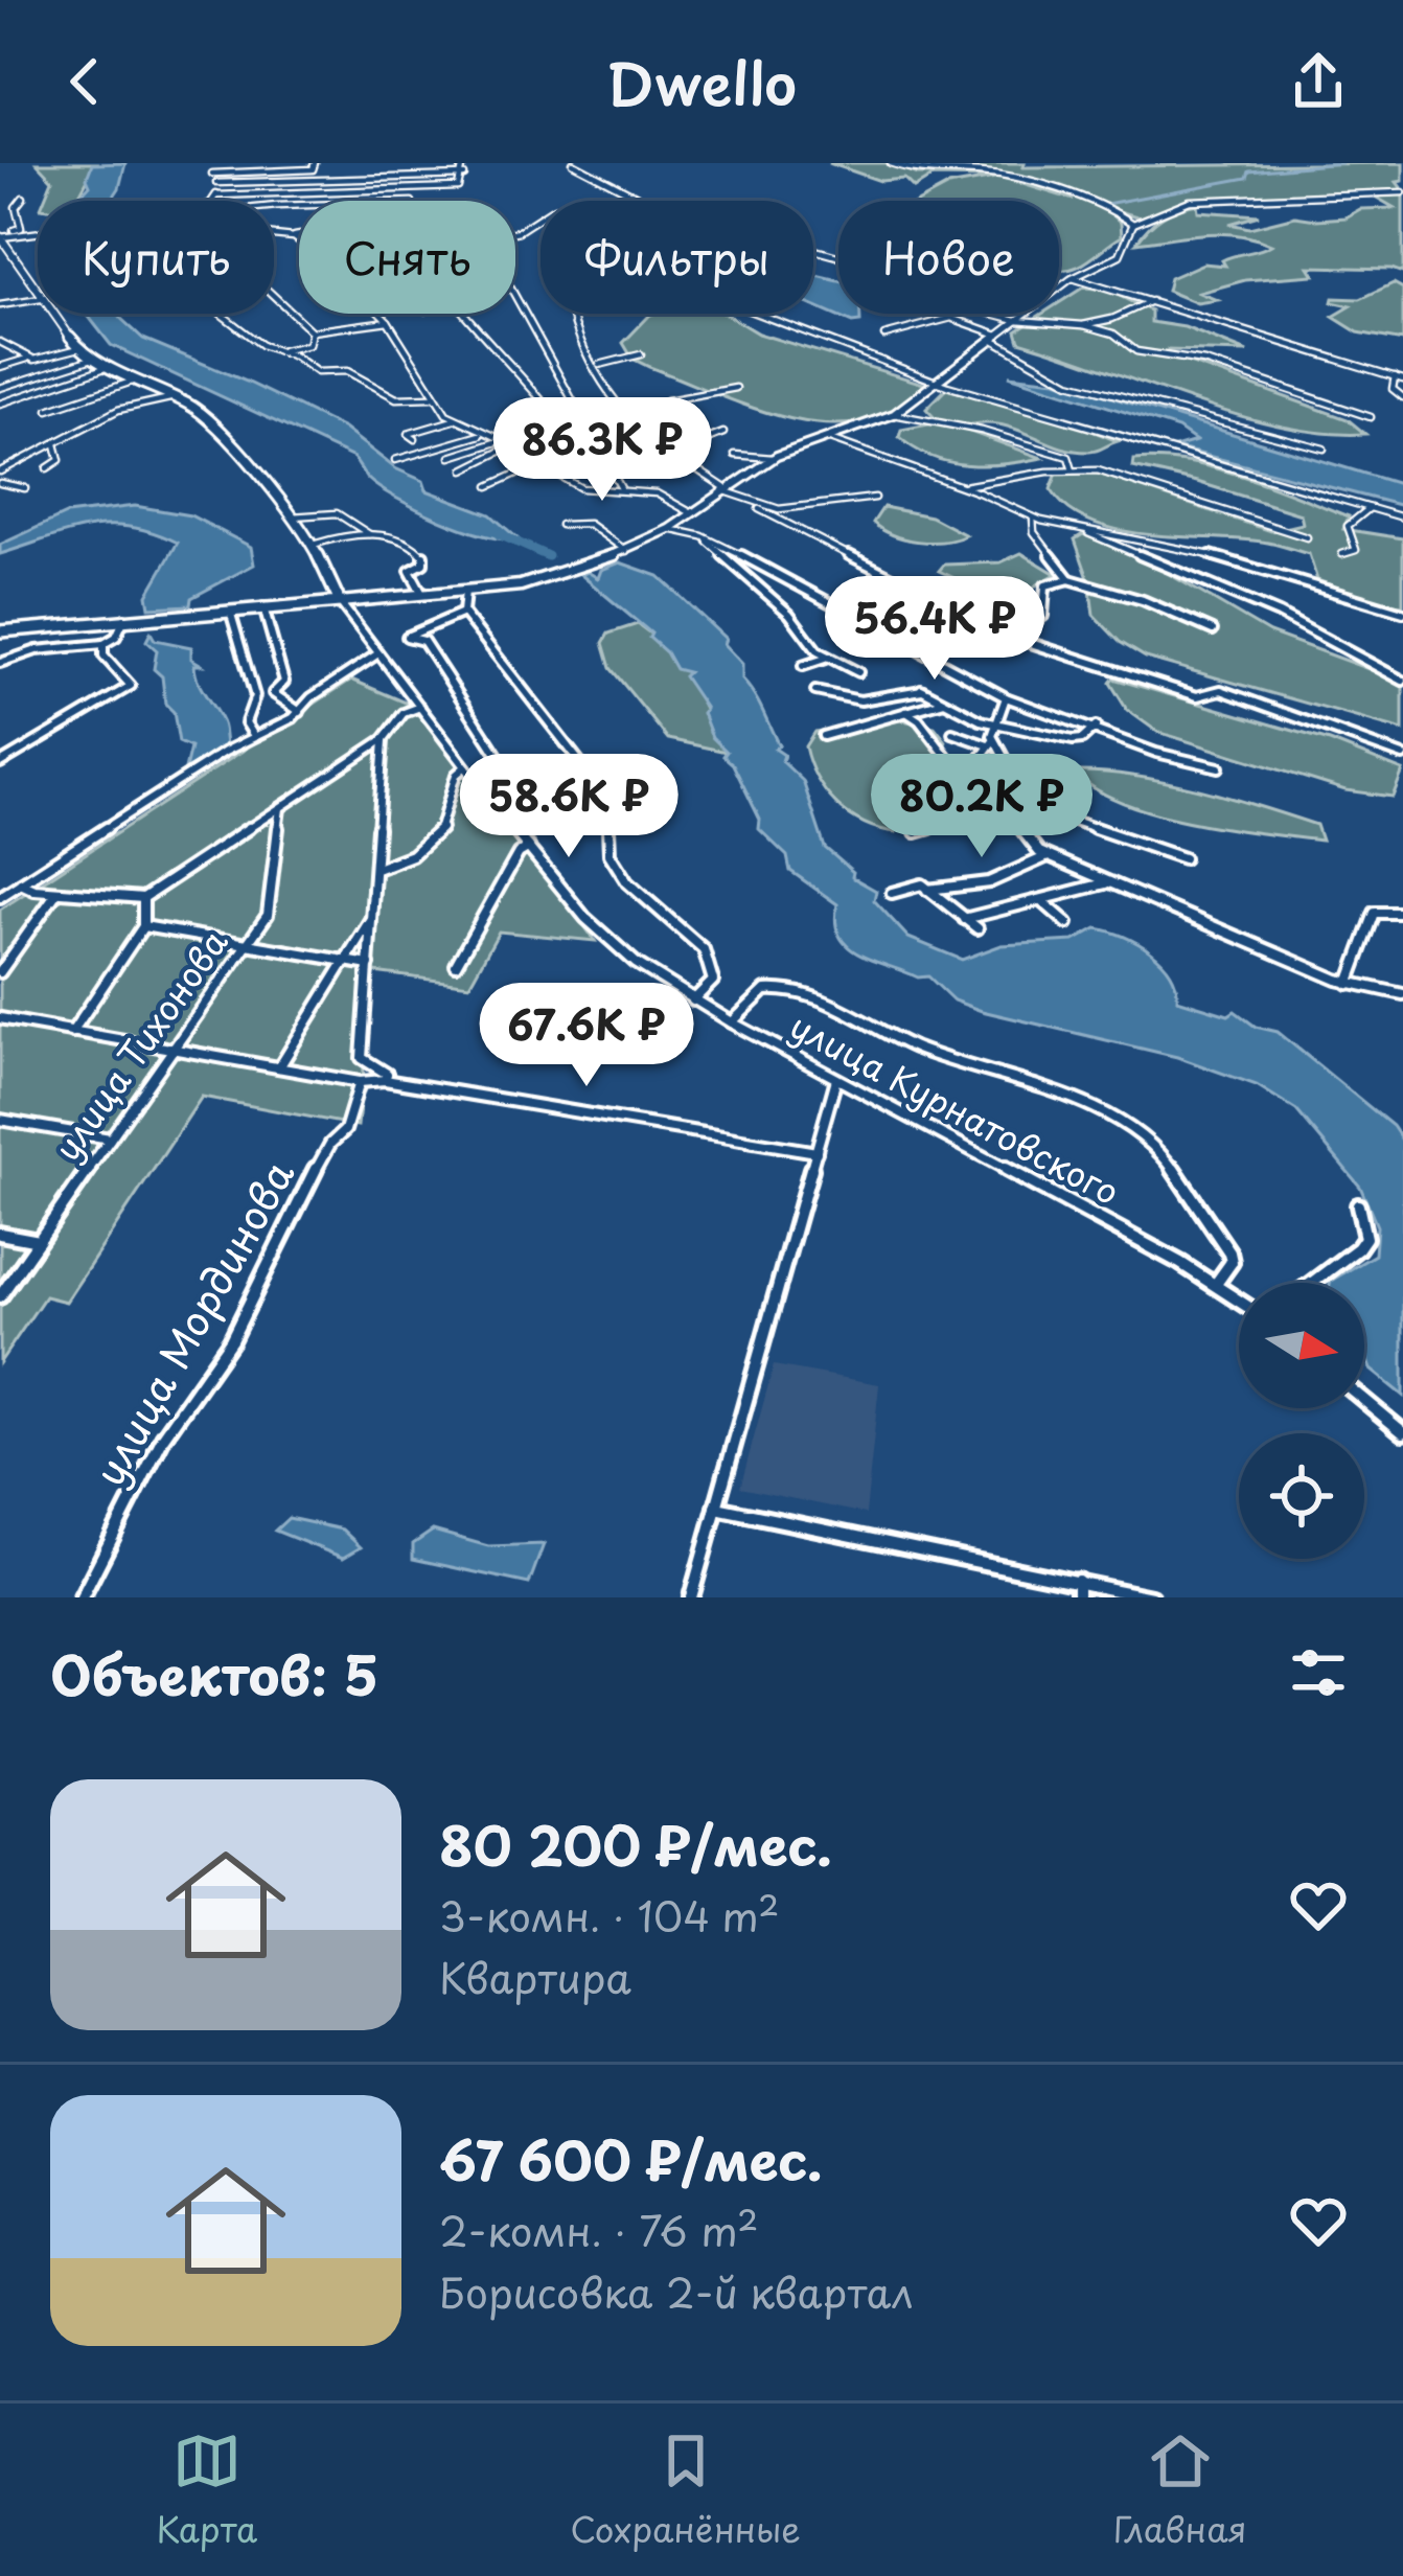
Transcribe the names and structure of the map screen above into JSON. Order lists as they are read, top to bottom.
{
  "streets": {
    "street": ["улица Тихонова", "улица Курнатовского", "улица Мординова"]
  },
  "north": "right",
  "page": {
    "header": "Dwello",
    "chip": [
      "Купить",
      "Снять",
      "Фильтры",
      "Новое"
    ],
    "price": [
      "86.3K ₽",
      "56.4K ₽",
      "58.6K ₽",
      "80.2K ₽",
      "67.6K ₽"
    ],
    "heading": "Объектов: 5",
    "list": [
      {
        "name": "80 200 ₽/мес.",
        "note": "3-комн. · 104 m² · Квартира"
      },
      {
        "name": "67 600 ₽/мес.",
        "note": "2-комн. · 76 m² · Борисовка 2-й квартал"
      }
    ],
    "tabs": ["Карта", "Сохранённые", "Главная"]
  }
}
